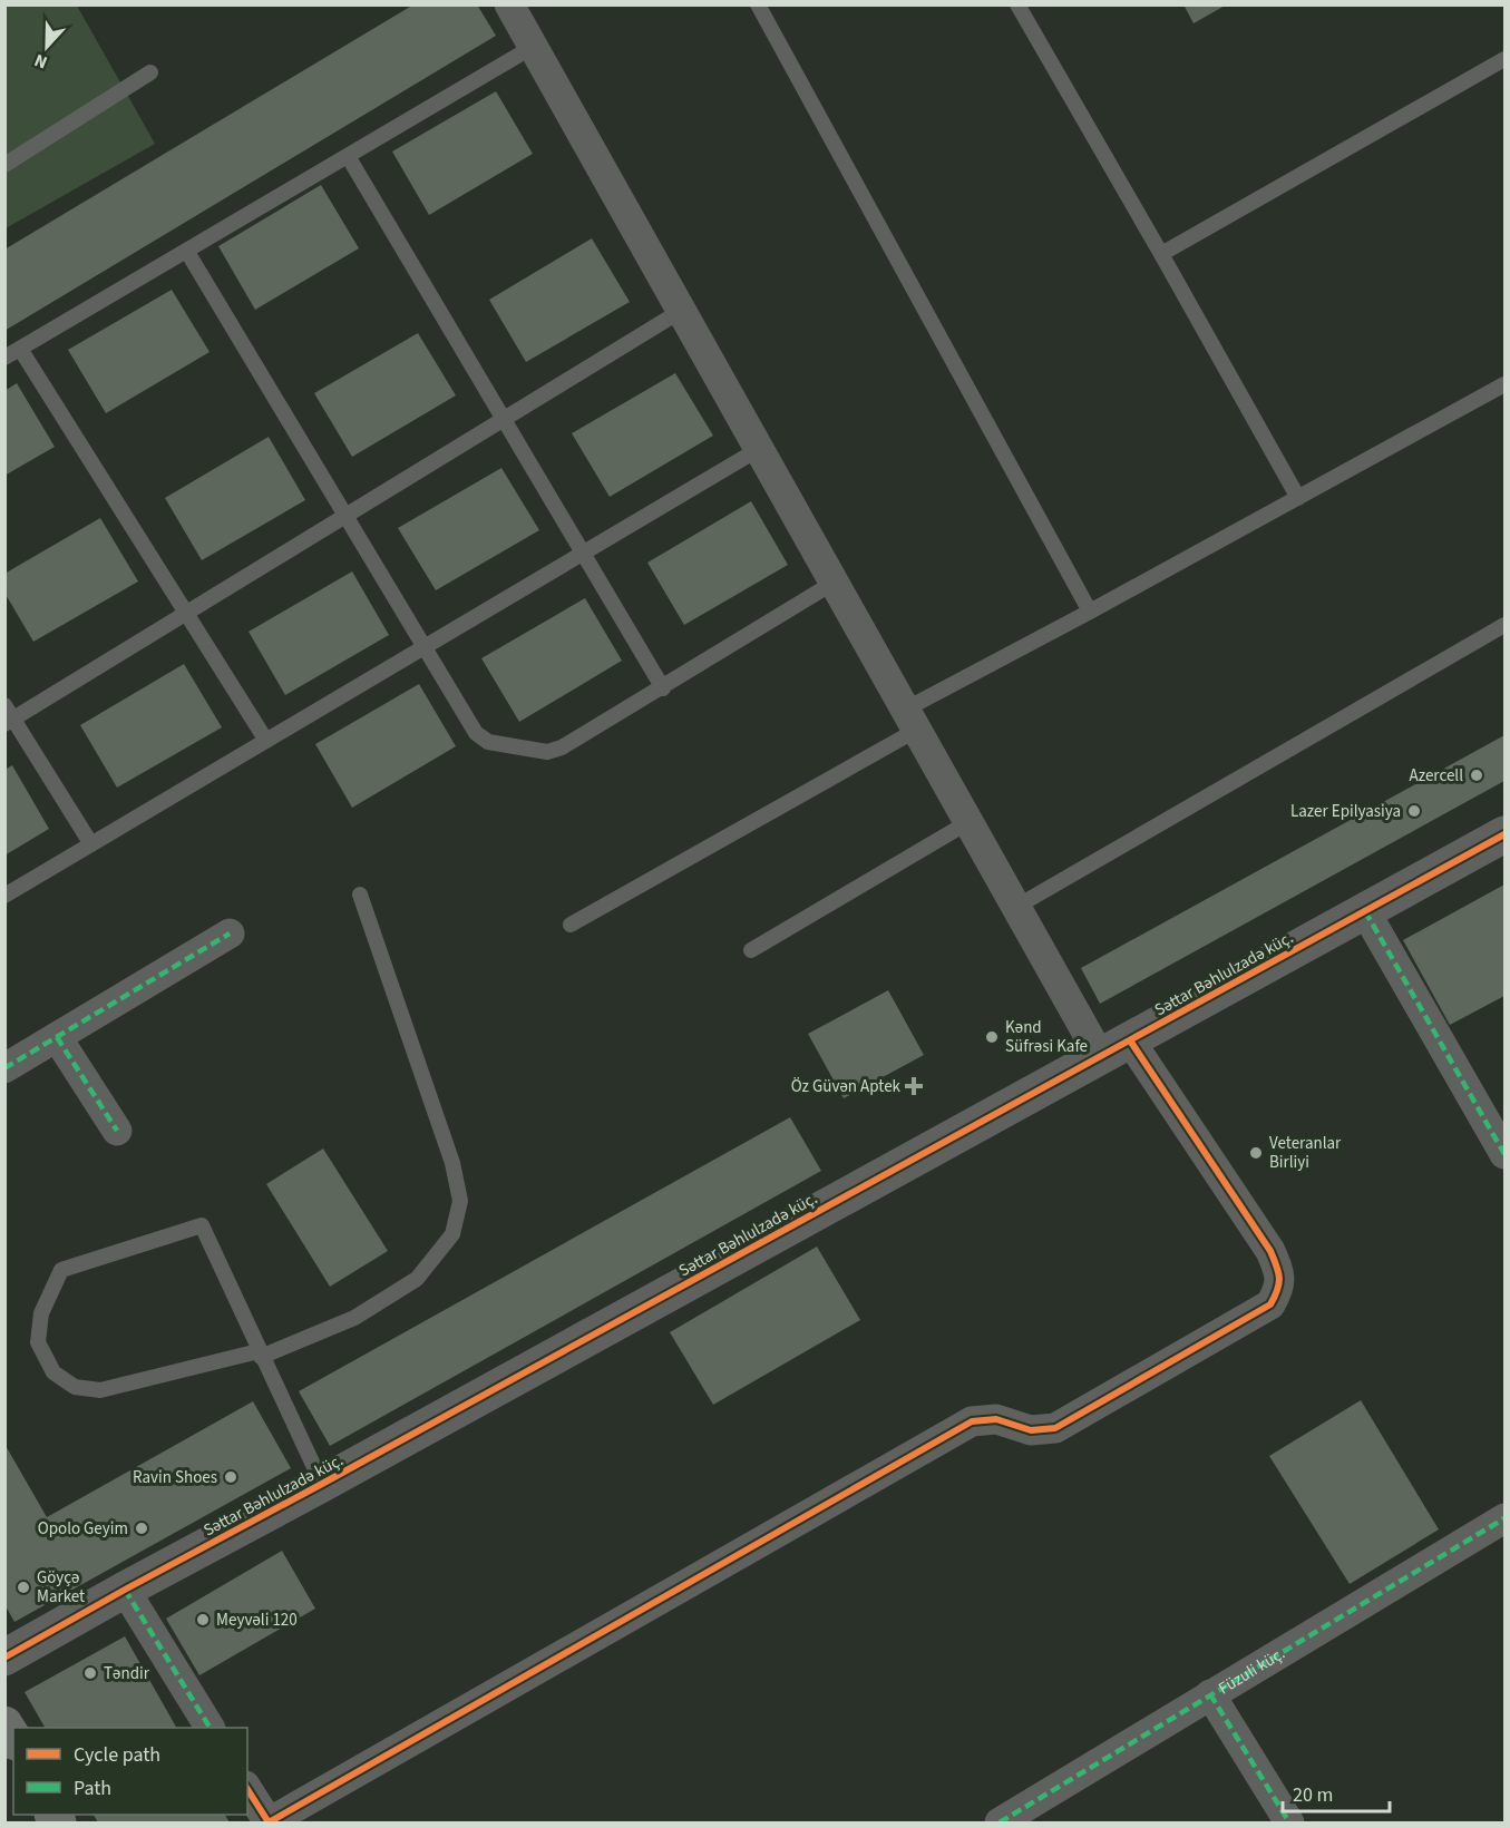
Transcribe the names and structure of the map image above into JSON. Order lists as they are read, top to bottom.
{
  "streets": {
    "street": ["Səttar Bəhlulzadə küç.", "Füzuli küç."]
  },
  "places": {
    "other": [
      "Azercell",
      "Lazer Epilyasiya",
      "Kənd Süfrəsi Kafe",
      "Veteranlar Birliyi",
      "Ravin Shoes",
      "Opolo Geyim",
      "Göyçə Market",
      "Meyvəli 120",
      "Təndir"
    ],
    "health": ["Öz Güvən Aptek"]
  },
  "legend": ["Cycle path", "Path"],
  "scale_bar": "20 m",
  "north": "bottom"
}
